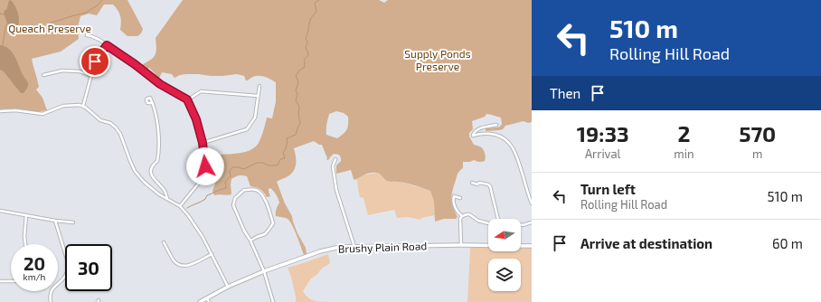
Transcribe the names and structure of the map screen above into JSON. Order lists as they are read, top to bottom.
{
  "streets": {
    "main road": ["Brushy Plain Road"]
  },
  "parks": ["Queach Preserve", "Supply Ponds Preserve"],
  "north": "left",
  "page": {
    "turn": ["510 m", "Rolling Hill Road"],
    "then": "Then",
    "eta": [
      "19:33",
      "Arrival",
      "2",
      "min",
      "570",
      "m"
    ],
    "list": [
      {
        "name": "Turn left",
        "note": "Rolling Hill Road",
        "value": "510 m"
      },
      {
        "name": "Arrive at destination",
        "value": "60 m"
      }
    ],
    "speed": "20 km/h",
    "limit": "30"
  }
}
